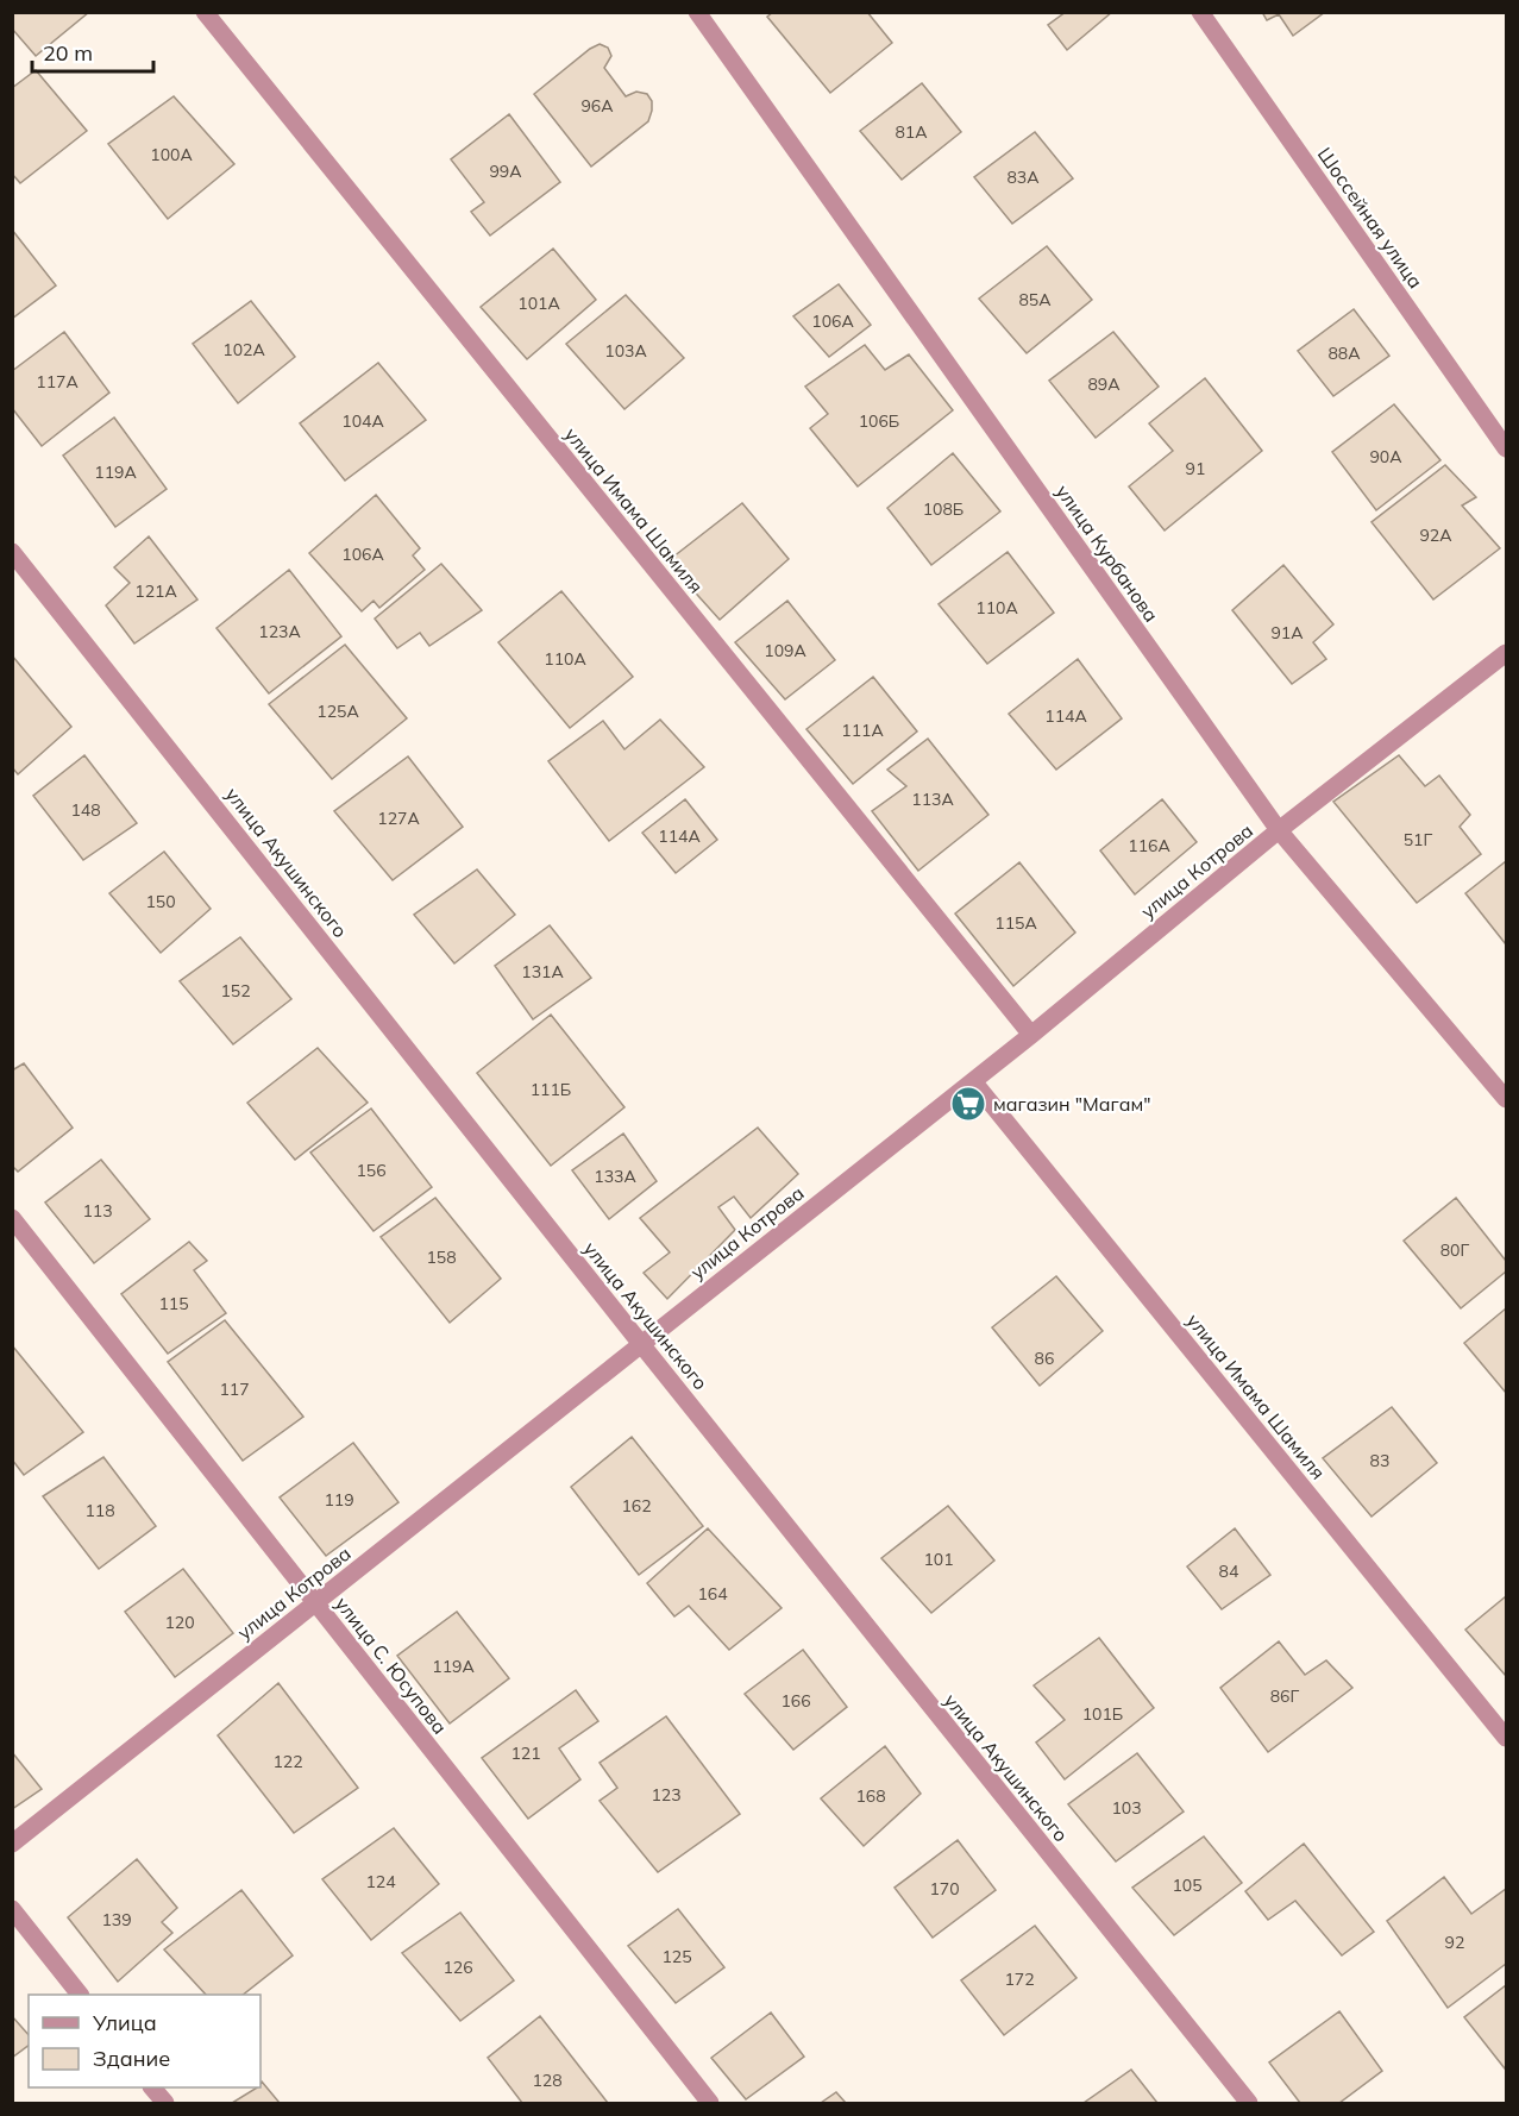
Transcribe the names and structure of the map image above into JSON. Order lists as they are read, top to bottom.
{
  "streets": {
    "street": [
      "Шоссейная улица",
      "улица Имама Шамиля",
      "улица Курбанова",
      "улица Акушинского",
      "улица Котрова",
      "улица С. Юсупова"
    ]
  },
  "crossings": [
    ["улица Имама Шамиля", "улица Котрова"],
    ["улица Курбанова", "улица Котрова"],
    ["улица Акушинского", "улица Котрова"],
    ["улица Котрова", "улица С. Юсупова"]
  ],
  "places": {
    "supermarket": ["магазин \"Магам\""]
  },
  "house_numbers": [
    "96А",
    "81А",
    "100А",
    "99А",
    "83А",
    "85А",
    "101А",
    "106А",
    "102А",
    "103А",
    "88А",
    "117А",
    "89А",
    "104А",
    "106Б",
    "90А",
    "91",
    "119А",
    "108Б",
    "92А",
    "106А",
    "121А",
    "110А",
    "123А",
    "91А",
    "109А",
    "110А",
    "125А",
    "114А",
    "111А",
    "113А",
    "148",
    "127А",
    "114А",
    "51Г",
    "116А",
    "150",
    "115А",
    "131А",
    "152",
    "111Б",
    "156",
    "133А",
    "113",
    "80Г",
    "158",
    "115",
    "86",
    "117",
    "83",
    "119",
    "162",
    "118",
    "101",
    "84",
    "164",
    "120",
    "119А",
    "86Г",
    "166",
    "101Б",
    "121",
    "122",
    "123",
    "168",
    "103",
    "124",
    "105",
    "170",
    "139",
    "92",
    "125",
    "126",
    "172",
    "128"
  ],
  "legend": ["Улица", "Здание"],
  "scale_bar": "20 m"
}
